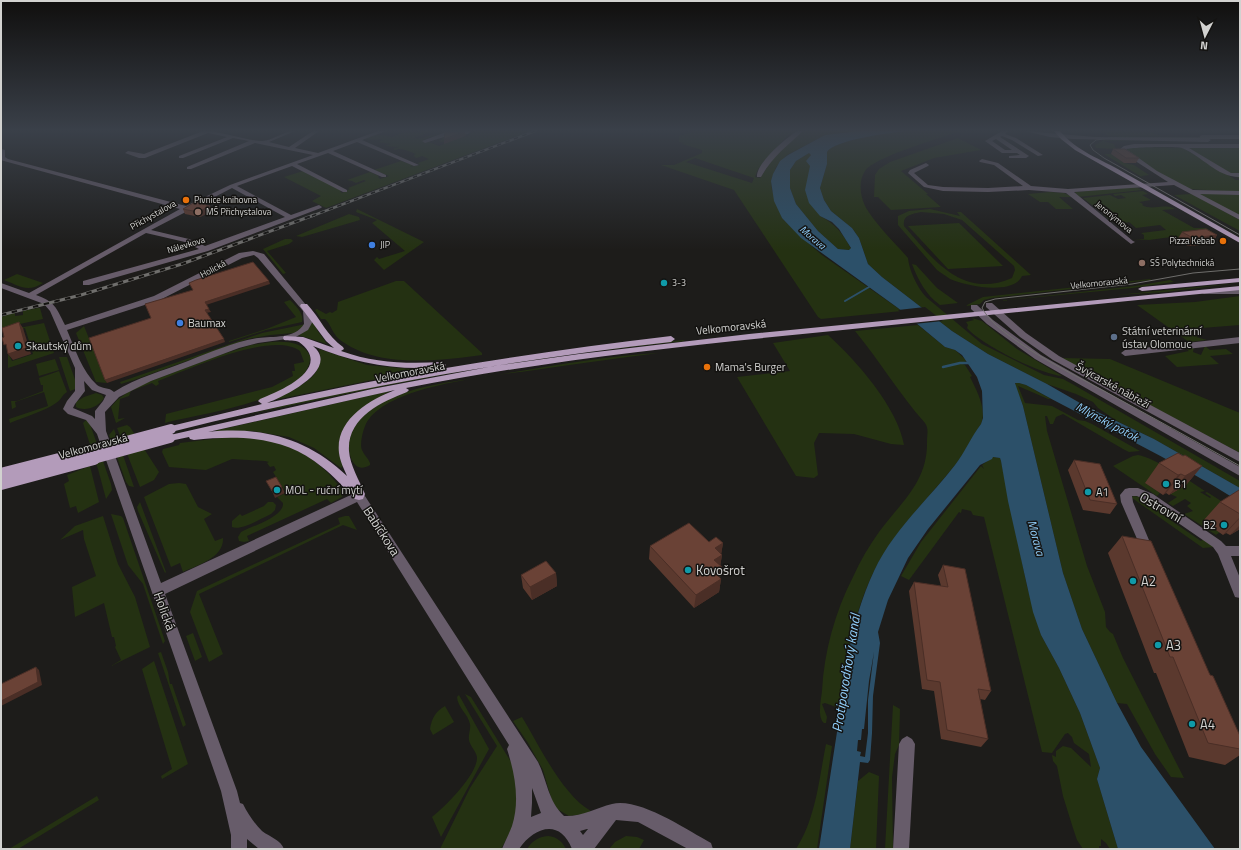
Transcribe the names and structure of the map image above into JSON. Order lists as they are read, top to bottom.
{
  "streets": {
    "main road": ["Velkomoravská"],
    "street": [
      "Přichystalova",
      "Jeronýmova",
      "Nálevkova",
      "Holická",
      "Švýcarské nábřeží",
      "Ostrovní",
      "Babíčkova"
    ]
  },
  "crossings": [
    ["Holická", "Babíčkova"],
    ["Velkomoravská", "Švýcarské nábřeží"]
  ],
  "water": ["Morava", "Mlýnský potok", "Protipovodňový kanál"],
  "places": [
    "Pivnice knihovna",
    "MŠ Přichystalova",
    "Pizza Kebab",
    "JIP",
    "SŠ Polytechnická",
    "3-3",
    "Baumax",
    "Státní veterinární ústav Olomouc",
    "Skautský dům",
    "Mama's Burger",
    "B1",
    "MOL - ruční mytí",
    "A1",
    "B2",
    "Kovošrot",
    "A2",
    "A3",
    "A4"
  ],
  "north": "bottom"
}
